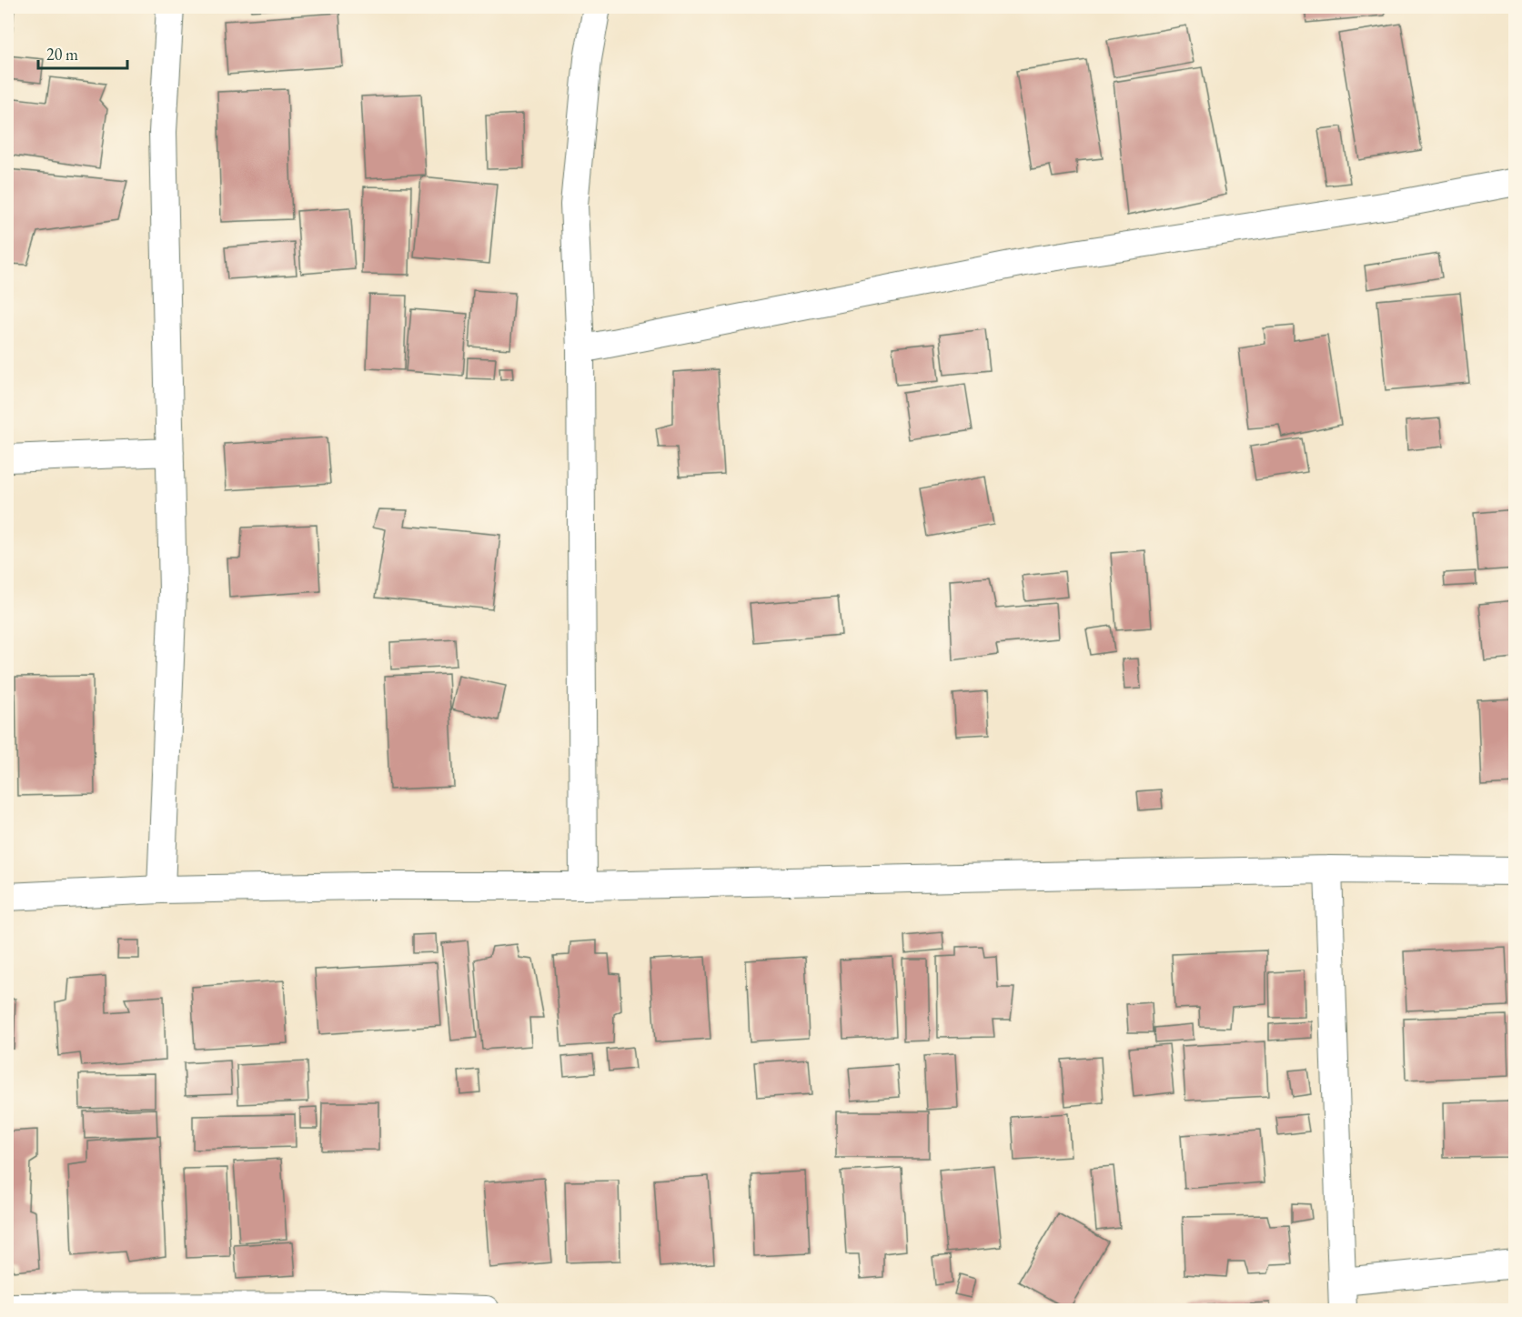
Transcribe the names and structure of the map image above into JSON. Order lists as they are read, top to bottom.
{
  "scale_bar": "20 m"
}
